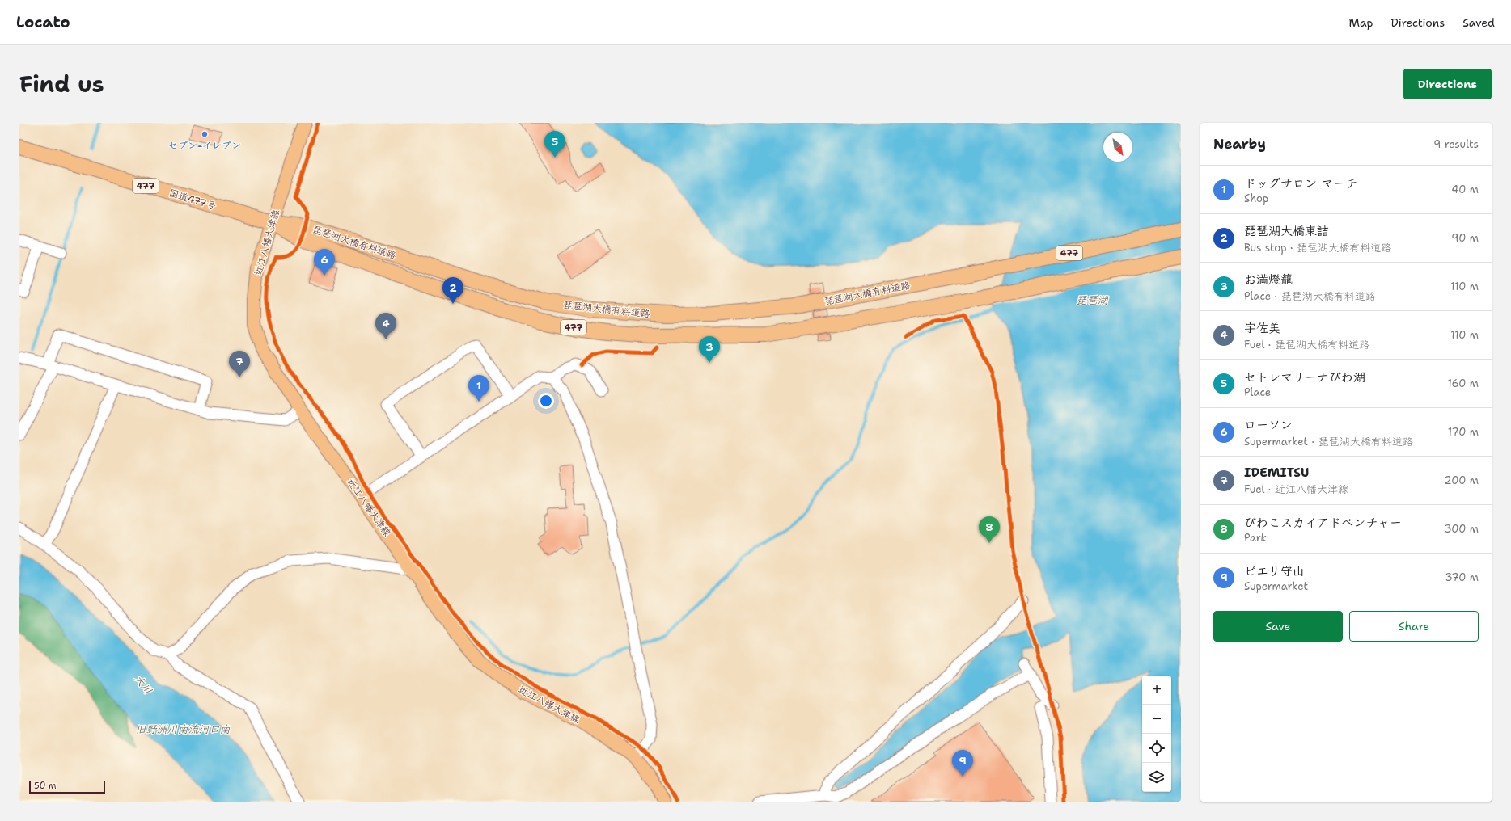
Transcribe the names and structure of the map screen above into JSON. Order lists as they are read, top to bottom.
{
  "streets": {
    "highway": ["477", "国道477号", "琵琶湖大橋有料道路"],
    "main road": ["近江八幡大津線"]
  },
  "crossings": [
    ["国道477号", "近江八幡大津線"],
    ["国道477号", "琵琶湖大橋有料道路"],
    ["近江八幡大津線", "琵琶湖大橋有料道路"]
  ],
  "water": ["琵琶湖", "大川", "旧野洲川南流河口南"],
  "places": ["セブン-イレブン"],
  "scale_bar": "50 m",
  "north": "bottom right",
  "page": {
    "header": "Locato",
    "nav": ["Map", "Directions", "Saved"],
    "title": "Find us",
    "buttons": [
      "Directions",
      ["Save", "Share"]
    ],
    "heading": ["Nearby", "9 results"],
    "pins": [
      "5",
      "6",
      "2",
      "4",
      "3",
      "7",
      "1",
      "8",
      "9"
    ],
    "list": [
      {
        "mark": "1",
        "name": "ドッグサロン マーチ",
        "note": "Shop",
        "value": "40 m"
      },
      {
        "mark": "2",
        "name": "琵琶湖大橋東詰",
        "note": "Bus stop · 琵琶湖大橋有料道路",
        "value": "90 m"
      },
      {
        "mark": "3",
        "name": "お満燈籠",
        "note": "Place · 琵琶湖大橋有料道路",
        "value": "110 m"
      },
      {
        "mark": "4",
        "name": "宇佐美",
        "note": "Fuel · 琵琶湖大橋有料道路",
        "value": "110 m"
      },
      {
        "mark": "5",
        "name": "セトレマリーナびわ湖",
        "note": "Place",
        "value": "160 m"
      },
      {
        "mark": "6",
        "name": "ローソン",
        "note": "Supermarket · 琵琶湖大橋有料道路",
        "value": "170 m"
      },
      {
        "mark": "7",
        "name": "IDEMITSU",
        "note": "Fuel · 近江八幡大津線",
        "value": "200 m"
      },
      {
        "mark": "8",
        "name": "びわこスカイアドベンチャー",
        "note": "Park",
        "value": "300 m"
      },
      {
        "mark": "9",
        "name": "ピエリ守山",
        "note": "Supermarket",
        "value": "370 m"
      }
    ],
    "map_buttons": ["+", "−"],
    "scale": "50 m"
  }
}
